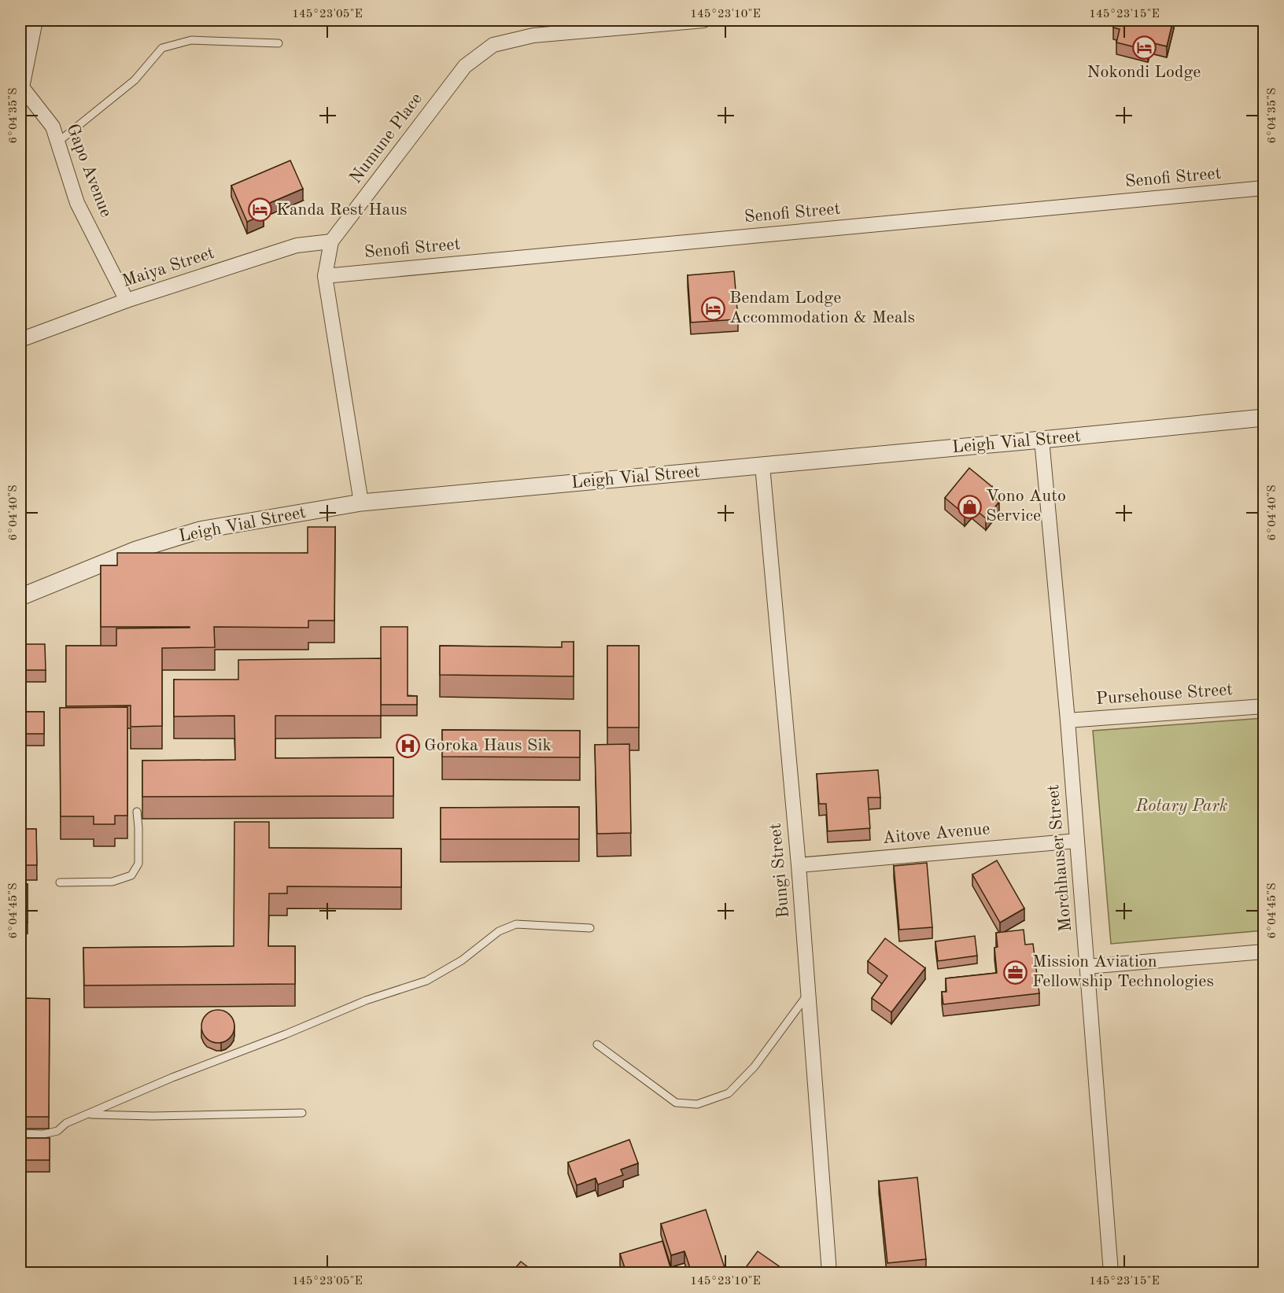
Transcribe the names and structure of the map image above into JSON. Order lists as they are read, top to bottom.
{
  "streets": {
    "street": [
      "Numune Place",
      "Gapo Avenue",
      "Senofi Street",
      "Maiya Street",
      "Leigh Vial Street",
      "Pursehouse Street",
      "Aitove Avenue",
      "Morchhauser Street",
      "Bungi Street"
    ]
  },
  "crossings": [
    ["Numune Place", "Senofi Street"],
    ["Numune Place", "Maiya Street"],
    ["Numune Place", "Leigh Vial Street"],
    ["Gapo Avenue", "Maiya Street"],
    ["Leigh Vial Street", "Morchhauser Street"],
    ["Leigh Vial Street", "Bungi Street"],
    ["Pursehouse Street", "Morchhauser Street"],
    ["Aitove Avenue", "Morchhauser Street"],
    ["Aitove Avenue", "Bungi Street"]
  ],
  "parks": ["Rotary Park"],
  "places": {
    "hotel": ["Nokondi Lodge", "Kanda Rest Haus", "Bendam Lodge Accommodation & Meals"],
    "shop": ["Vono Auto Service"],
    "hospital": ["Goroka Haus Sik"],
    "office": ["Mission Aviation Fellowship Technologies"]
  },
  "coordinates": [
    "145°23'05\"E",
    "145°23'10\"E",
    "145°23'15\"E",
    "6°04'35\"S",
    "6°04'40\"S",
    "6°04'45\"S"
  ]
}
